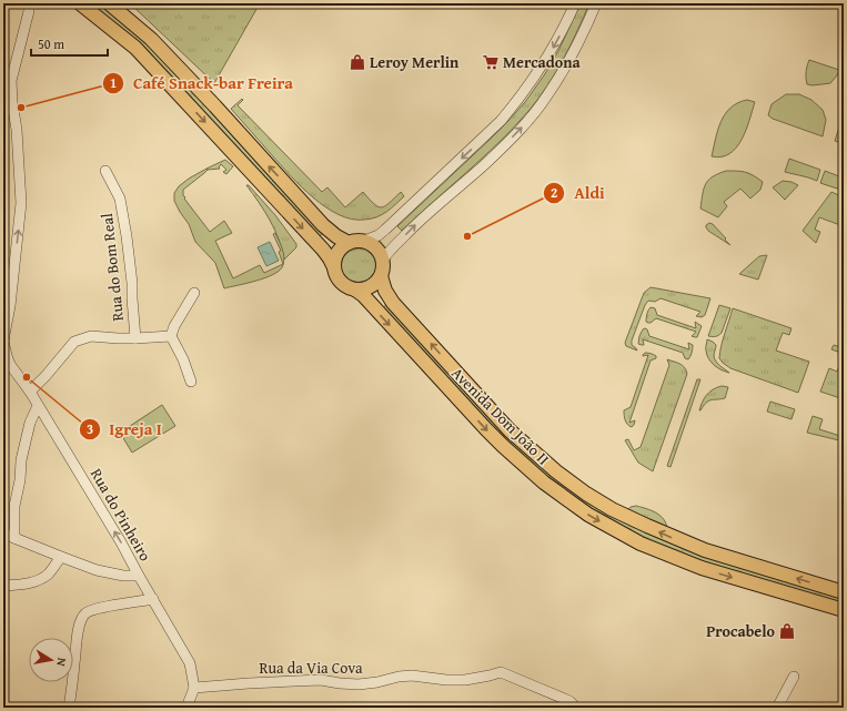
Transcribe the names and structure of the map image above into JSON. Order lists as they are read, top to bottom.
{
  "streets": {
    "main road": ["Avenida Dom João II"],
    "street": ["Rua do Bom Real", "Rua do Pinheiro", "Rua da Via Cova"]
  },
  "crossings": [
    ["Rua do Bom Real", "Rua do Pinheiro"],
    ["Rua do Pinheiro", "Rua da Via Cova"]
  ],
  "one_way": ["Rua do Pinheiro"],
  "places": {
    "shop": ["Leroy Merlin", "Procabelo"],
    "supermarket": ["Mercadona"],
    "other": ["Café Snack-bar Freira", "Aldi", "Igreja I"]
  },
  "scale_bar": "50 m",
  "north": "right"
}
